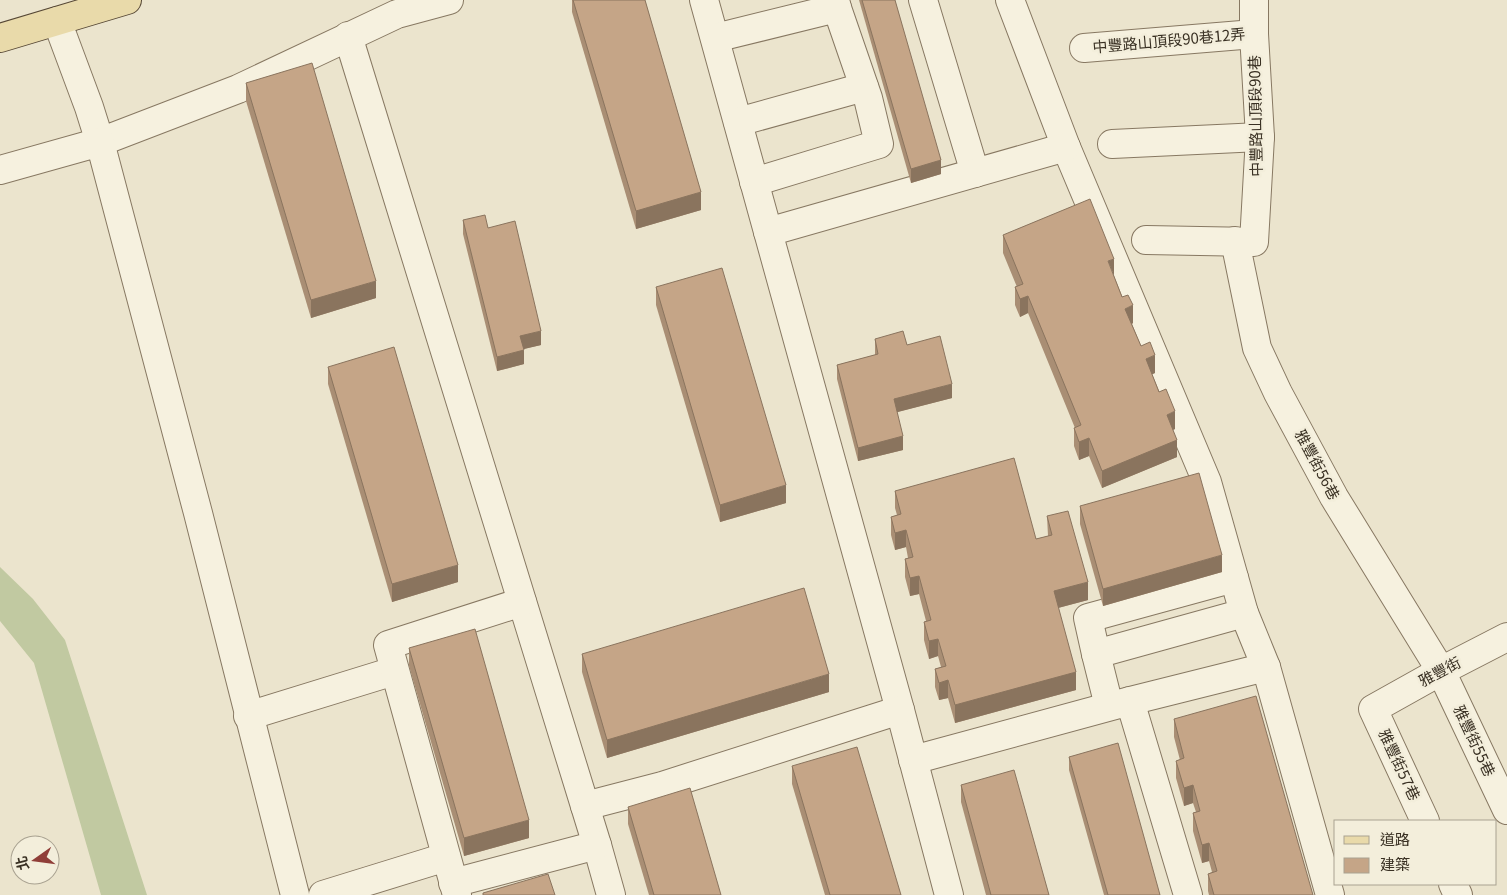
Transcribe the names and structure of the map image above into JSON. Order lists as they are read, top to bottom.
{
  "streets": {
    "street": [
      "中豐路山頂段90巷12弄",
      "中豐路山頂段90巷",
      "雅豐街56巷",
      "雅豐街",
      "雅豐街55巷",
      "雅豐街57巷"
    ]
  },
  "crossings": [
    ["中豐路山頂段90巷12弄", "中豐路山頂段90巷"],
    ["中豐路山頂段90巷", "雅豐街56巷"],
    ["雅豐街56巷", "雅豐街"],
    ["雅豐街56巷", "雅豐街55巷"],
    ["雅豐街", "雅豐街55巷"],
    ["雅豐街", "雅豐街57巷"]
  ],
  "legend": ["道路", "建築"],
  "north": "left"
}
